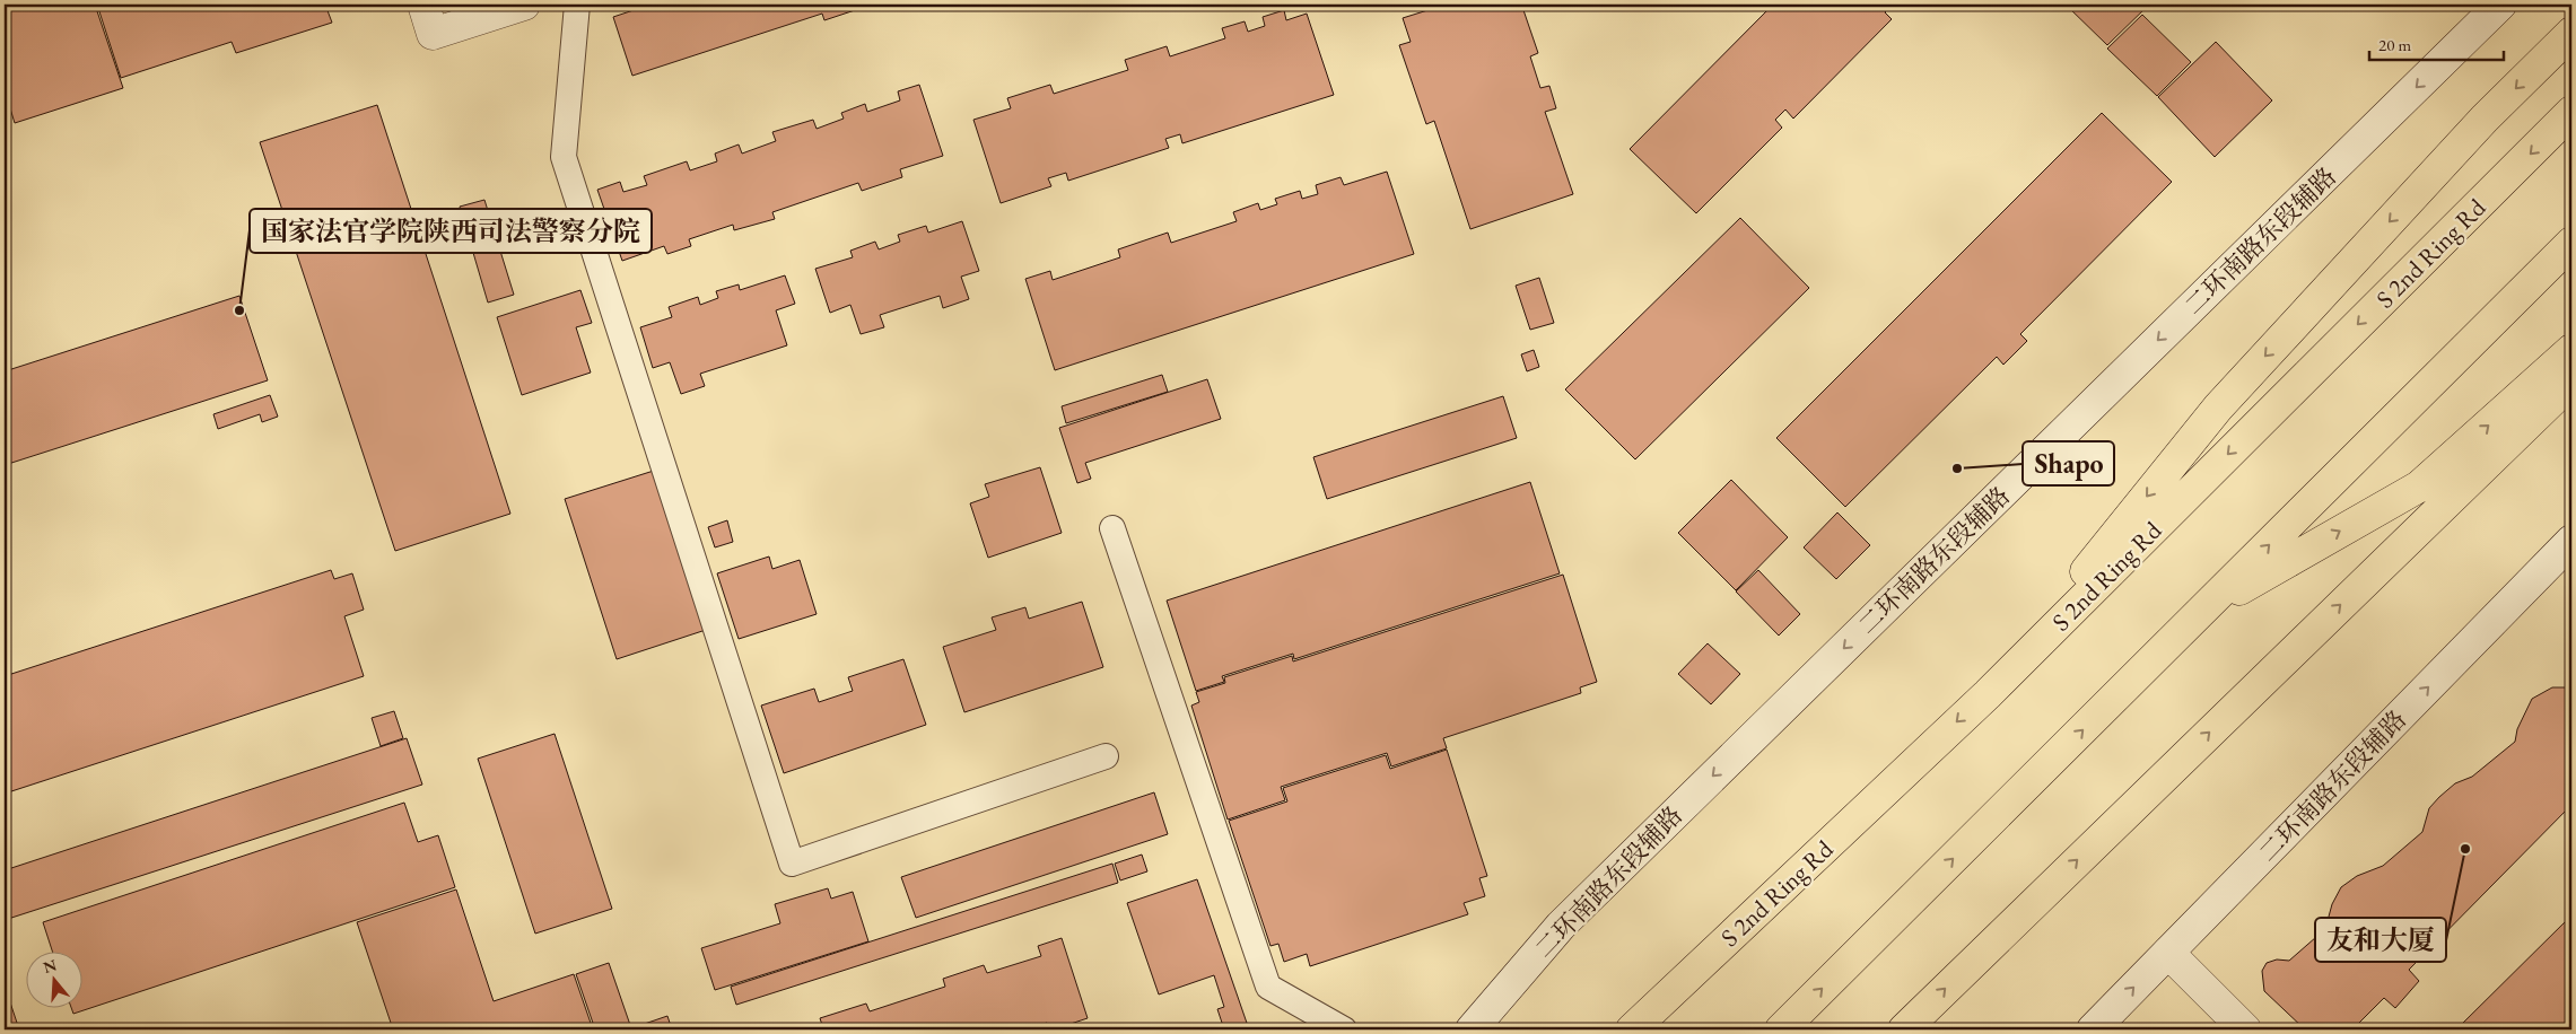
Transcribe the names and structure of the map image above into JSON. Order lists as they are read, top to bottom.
{
  "streets": {
    "highway": ["S 2nd Ring Rd"],
    "main road": ["二环南路东段辅路"]
  },
  "places": ["国家法官学院陕西司法警察分院", "Shapo", "友和大厦"],
  "scale_bar": "20 m",
  "north": "top"
}
